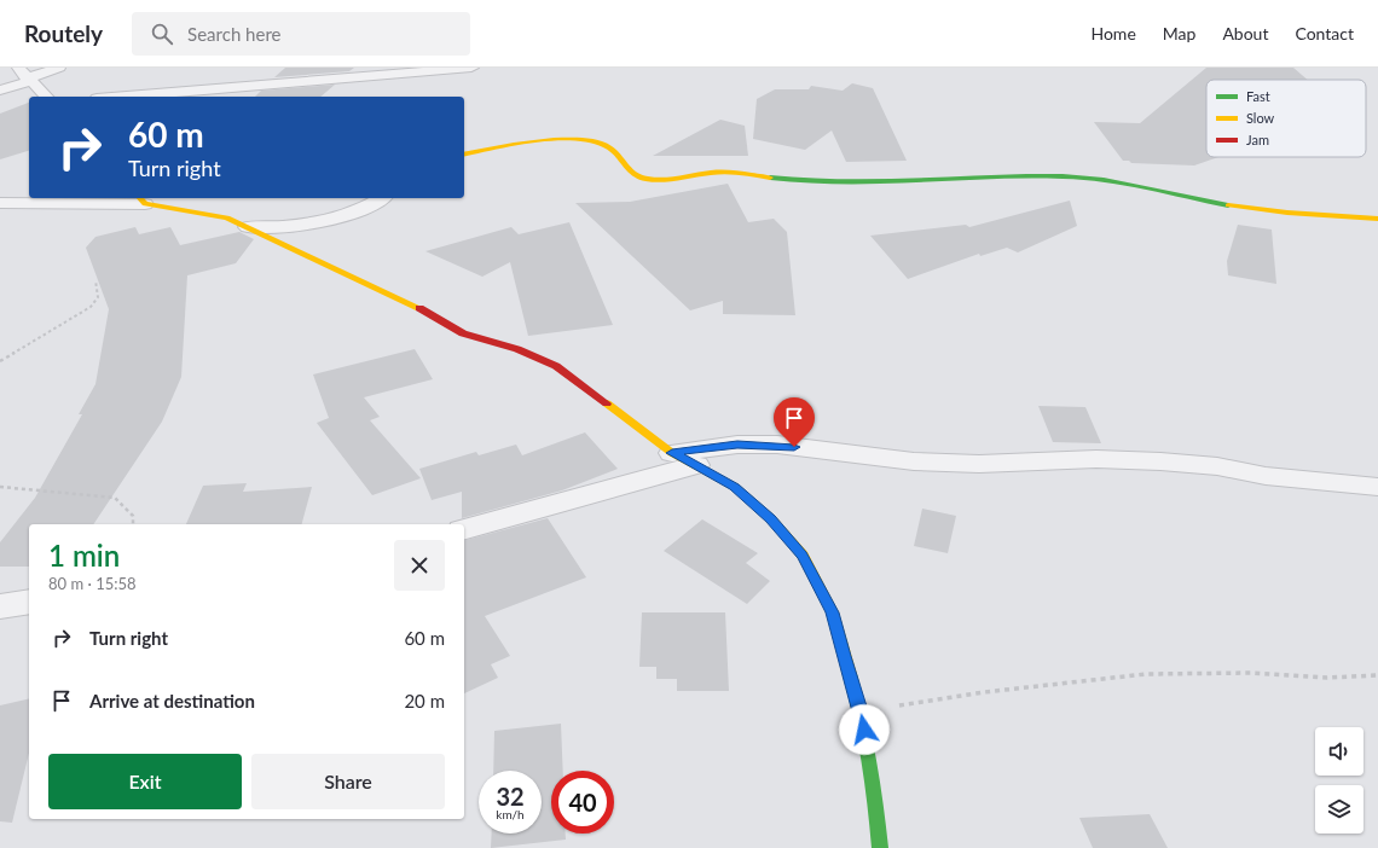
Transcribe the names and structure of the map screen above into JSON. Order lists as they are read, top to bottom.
{
  "legend": ["Fast", "Slow", "Jam"],
  "page": {
    "header": "Routely",
    "search": "Search here",
    "nav": [
      "Home",
      "Map",
      "About",
      "Contact"
    ],
    "turn": ["60 m", "Turn right"],
    "heading": ["1 min", "80 m · 15:58"],
    "list": [
      {
        "name": "Turn right",
        "value": "60 m"
      },
      {
        "name": "Arrive at destination",
        "value": "20 m"
      }
    ],
    "buttons": ["Exit", "Share"],
    "speed": "32 km/h",
    "limit": "40"
  }
}
